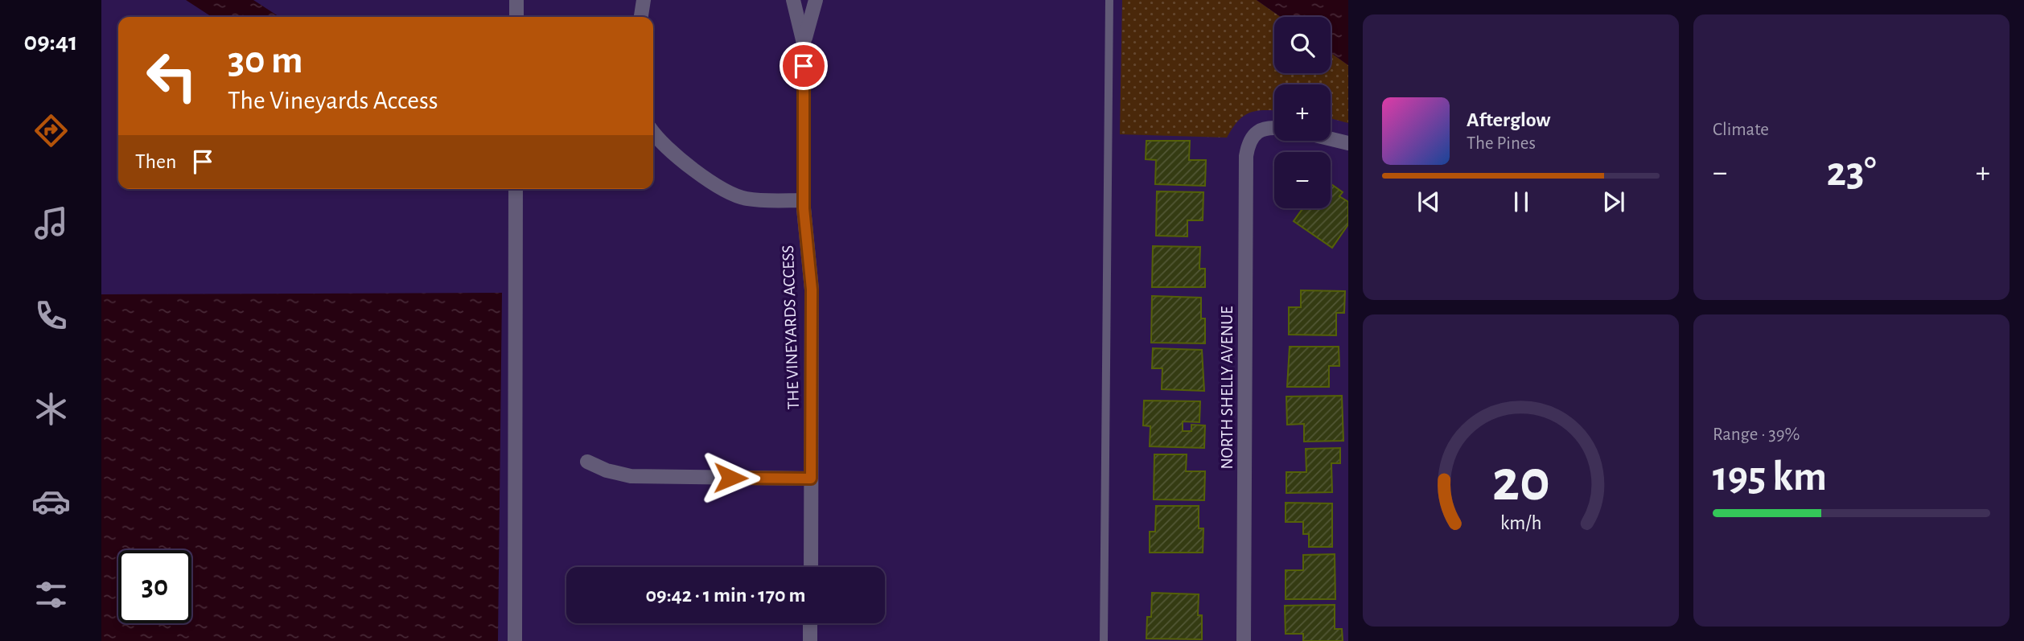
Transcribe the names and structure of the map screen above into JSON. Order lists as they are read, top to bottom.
{
  "streets": {
    "street": ["THE VINEYARDS ACCESS", "NORTH SHELLY AVENUE"]
  },
  "page": {
    "tabs": "09:41",
    "tile": [
      "Climate",
      ["Range · 39%", "195 km"]
    ],
    "map_buttons": ["+", "−"],
    "turn": ["30 m", "The Vineyards Access"],
    "song": ["Afterglow", "The Pines"],
    "then": "Then",
    "heat": ["−", "23°", "+"],
    "limit": "30",
    "trip": "09:42 · 1 min · 170 m",
    "gauge": ["20", "km/h"]
  }
}
